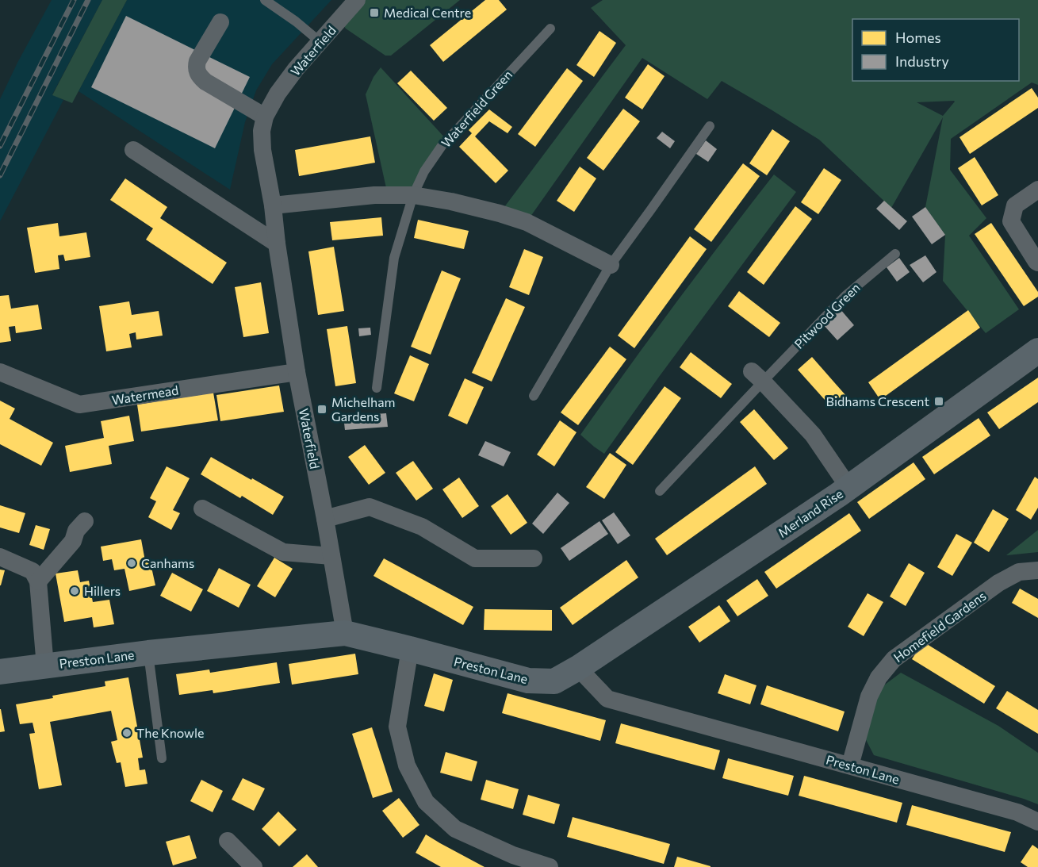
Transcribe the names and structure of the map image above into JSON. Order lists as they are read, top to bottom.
{
  "streets": {
    "street": [
      "Waterfield",
      "Watermead",
      "Merland Rise",
      "Homefield Gardens",
      "Preston Lane"
    ],
    "lane": ["Waterfield Green", "Pitwood Green"]
  },
  "crossings": [
    ["Waterfield", "Watermead"],
    ["Waterfield", "Preston Lane"],
    ["Merland Rise", "Preston Lane"],
    ["Homefield Gardens", "Preston Lane"]
  ],
  "places": {
    "transit": ["Medical Centre", "Bidhams Crescent", "Michelham Gardens"],
    "other": ["Canhams", "Hillers", "The Knowle"]
  },
  "legend": ["Homes", "Industry"]
}
